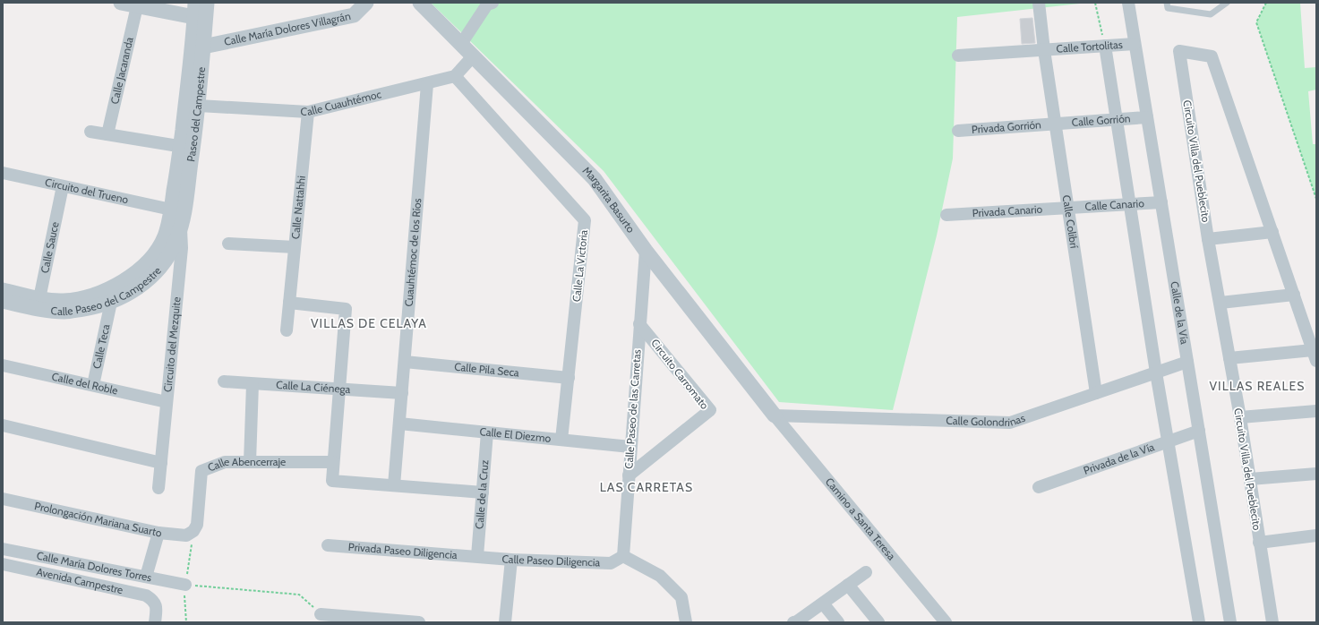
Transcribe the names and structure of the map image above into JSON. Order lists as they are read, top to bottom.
{
  "streets": {
    "street": [
      "Calle María Dolores Villagrán",
      "Calle Tortolitas",
      "Calle Jacaranda",
      "Calle Cuauhtémoc",
      "Paseo del Campestre",
      "Calle Gorrión",
      "Privada Gorrión",
      "Circuito Villa del Pueblecito",
      "Circuito del Trueno",
      "Margarita Basurto",
      "Calle Canario",
      "Calle Nattahhi",
      "Privada Canario",
      "Calle Colibrí",
      "Calle Sauce",
      "Cuauhtémoc de los Ríos",
      "Calle La Victoria",
      "Calle Paseo del Campestre",
      "Calle de la Vía",
      "Circuito del Mezquite",
      "Calle Teca",
      "Calle Pila Seca",
      "Circuito Carromato",
      "Calle del Roble",
      "Calle La Ciénega",
      "Calle Paseo de las Carretas",
      "Calle Golondrinas",
      "Calle El Diezmo",
      "Privada de la Vía",
      "Calle Abencerraje",
      "Calle de la Cruz",
      "Prolongación Mariana Suarto",
      "Camino a Santa Teresa",
      "Privada Paseo Diligencia",
      "Calle Paseo Diligencia",
      "Calle María Dolores Torres",
      "Avenida Campestre"
    ]
  },
  "crossings": [
    ["Calle María Dolores Villagrán", "Paseo del Campestre"],
    ["Calle Tortolitas", "Calle Colibrí"],
    ["Calle Tortolitas", "Calle de la Vía"],
    ["Calle Cuauhtémoc", "Paseo del Campestre"],
    ["Calle Cuauhtémoc", "Calle Nattahhi"],
    ["Calle Cuauhtémoc", "Cuauhtémoc de los Ríos"],
    ["Calle Cuauhtémoc", "Calle La Victoria"],
    ["Paseo del Campestre", "Circuito del Trueno"],
    ["Paseo del Campestre", "Calle Paseo del Campestre"],
    ["Paseo del Campestre", "Circuito del Mezquite"],
    ["Calle Gorrión", "Privada Gorrión"],
    ["Calle Gorrión", "Calle Colibrí"],
    ["Calle Gorrión", "Calle de la Vía"],
    ["Privada Gorrión", "Calle Colibrí"],
    ["Circuito del Trueno", "Calle Sauce"],
    ["Circuito del Trueno", "Calle Paseo del Campestre"],
    ["Margarita Basurto", "Calle Paseo de las Carretas"],
    ["Margarita Basurto", "Calle Golondrinas"],
    ["Margarita Basurto", "Camino a Santa Teresa"],
    ["Calle Canario", "Privada Canario"],
    ["Calle Canario", "Calle Colibrí"],
    ["Calle Canario", "Calle de la Vía"],
    ["Privada Canario", "Calle Colibrí"],
    ["Calle Colibrí", "Calle Golondrinas"],
    ["Calle Sauce", "Calle Paseo del Campestre"],
    ["Cuauhtémoc de los Ríos", "Calle Pila Seca"],
    ["Cuauhtémoc de los Ríos", "Calle La Ciénega"],
    ["Cuauhtémoc de los Ríos", "Calle El Diezmo"],
    ["Calle La Victoria", "Calle Pila Seca"],
    ["Calle La Victoria", "Calle El Diezmo"],
    ["Calle Paseo del Campestre", "Circuito del Mezquite"],
    ["Calle Paseo del Campestre", "Calle Teca"],
    ["Calle de la Vía", "Calle Golondrinas"],
    ["Calle de la Vía", "Privada de la Vía"],
    ["Circuito del Mezquite", "Calle del Roble"],
    ["Calle Teca", "Calle del Roble"],
    ["Circuito Carromato", "Calle Paseo de las Carretas"],
    ["Calle Paseo de las Carretas", "Calle El Diezmo"],
    ["Calle Paseo de las Carretas", "Calle Paseo Diligencia"],
    ["Calle Golondrinas", "Camino a Santa Teresa"],
    ["Calle El Diezmo", "Calle de la Cruz"],
    ["Calle Abencerraje", "Prolongación Mariana Suarto"],
    ["Calle de la Cruz", "Privada Paseo Diligencia"],
    ["Calle de la Cruz", "Calle Paseo Diligencia"],
    ["Privada Paseo Diligencia", "Calle Paseo Diligencia"]
  ],
  "districts": ["VILLAS DE CELAYA", "VILLAS REALES", "LAS CARRETAS"]
}
